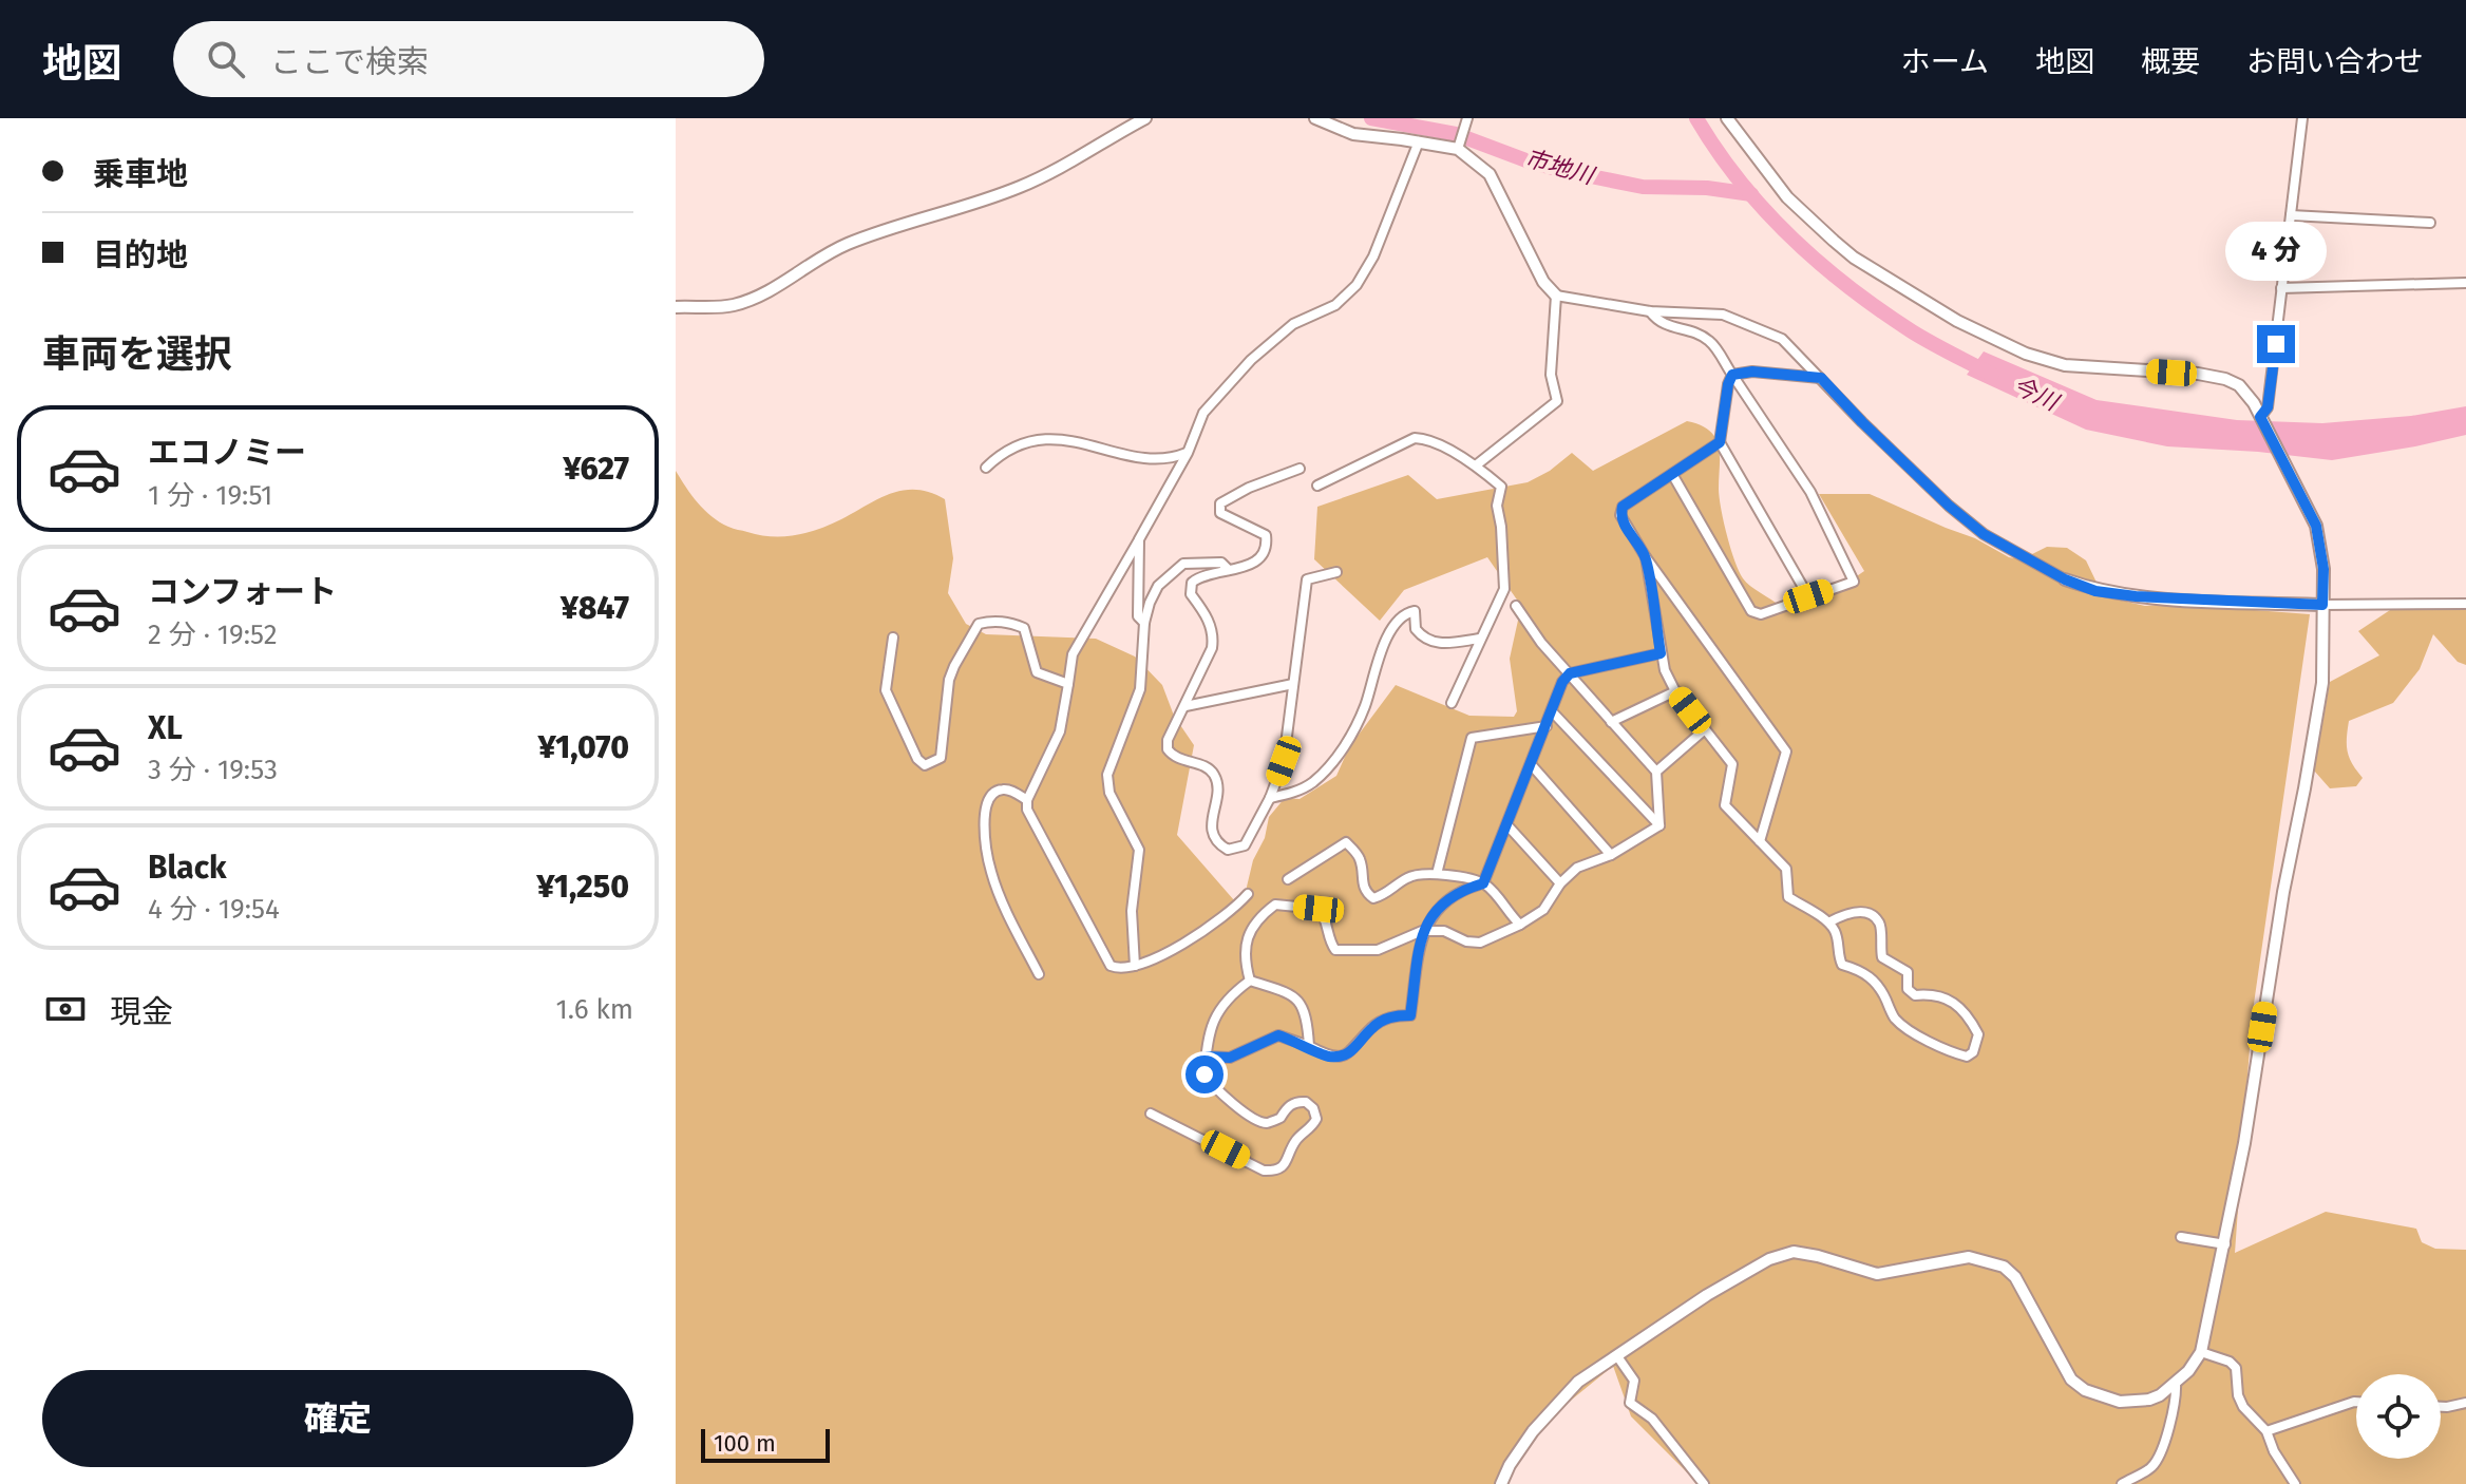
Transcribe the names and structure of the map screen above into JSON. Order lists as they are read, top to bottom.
{
  "water": ["市地川", "今川"],
  "scale_bar": "100 m",
  "page": {
    "header": "地図",
    "search": "ここで検索",
    "nav": [
      "ホーム",
      "地図",
      "概要",
      "お問い合わせ"
    ],
    "banner": ["乗車地", "目的地"],
    "bubble": "4 分",
    "heading": "車両を選択",
    "list": [
      {
        "name": "エコノミー",
        "note": "1 分 · 19:51",
        "value": "¥627"
      },
      {
        "name": "コンフォート",
        "note": "2 分 · 19:52",
        "value": "¥847"
      },
      {
        "name": "XL",
        "note": "3 分 · 19:53",
        "value": "¥1,070"
      },
      {
        "name": "Black",
        "note": "4 分 · 19:54",
        "value": "¥1,250"
      }
    ],
    "pay": ["現金", "1.6 km"],
    "buttons": "確定",
    "scale": "100 m"
  }
}
